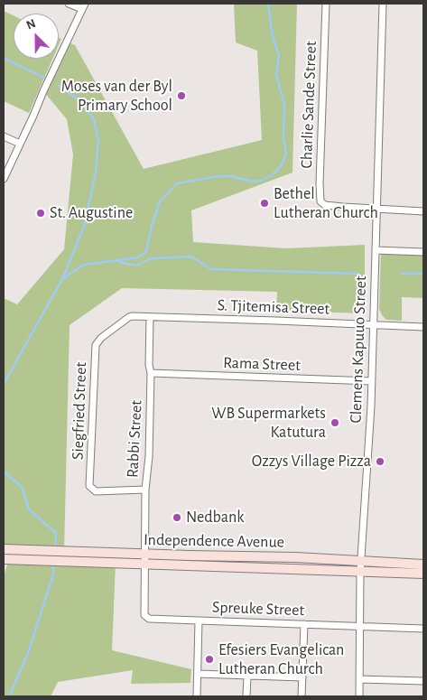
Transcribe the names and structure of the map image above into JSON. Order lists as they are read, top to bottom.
{
  "streets": {
    "main road": ["Independence Avenue"],
    "street": [
      "Charlie Sande Street",
      "S. Tjitemisa Street",
      "Clemens Kapuuo Street",
      "Rama Street",
      "Siegfried Street",
      "Rabbi Street",
      "Spreuke Street"
    ]
  },
  "crossings": [
    ["Charlie Sande Street", "Clemens Kapuuo Street"],
    ["S. Tjitemisa Street", "Clemens Kapuuo Street"],
    ["S. Tjitemisa Street", "Siegfried Street"],
    ["S. Tjitemisa Street", "Rabbi Street"],
    ["Clemens Kapuuo Street", "Rama Street"],
    ["Clemens Kapuuo Street", "Independence Avenue"],
    ["Clemens Kapuuo Street", "Spreuke Street"],
    ["Rama Street", "Rabbi Street"],
    ["Siegfried Street", "Rabbi Street"],
    ["Rabbi Street", "Independence Avenue"],
    ["Rabbi Street", "Spreuke Street"],
    ["Independence Avenue", "Spreuke Street"]
  ],
  "places": [
    "Moses van der Byl Primary School",
    "Bethel Lutheran Church",
    "St. Augustine",
    "WB Supermarkets Katutura",
    "Ozzys Village Pizza",
    "Nedbank",
    "Efesiers Evangelican Lutheran Church"
  ],
  "north": "top left"
}
